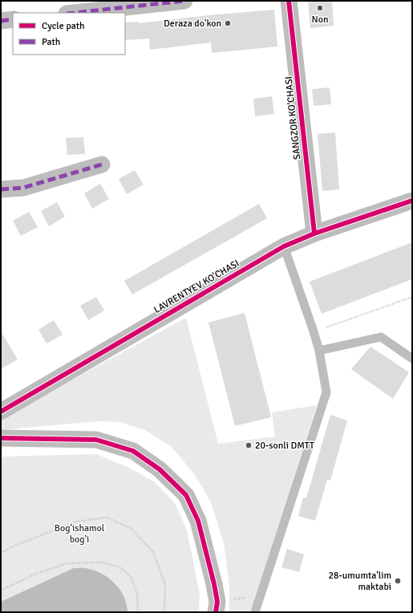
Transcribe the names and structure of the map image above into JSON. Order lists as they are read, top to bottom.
{
  "streets": {
    "street": ["SANGZOR KO'CHASI", "LAVRENTYEV KO'CHASI"]
  },
  "crossings": [
    ["SANGZOR KO'CHASI", "LAVRENTYEV KO'CHASI"]
  ],
  "parks": ["Bog'ishamol bog'i"],
  "places": [
    "Non",
    "Deraza do'kon",
    "20-sonli DMTT",
    "28-umumta'lim maktabi"
  ],
  "legend": ["Cycle path", "Path"]
}
